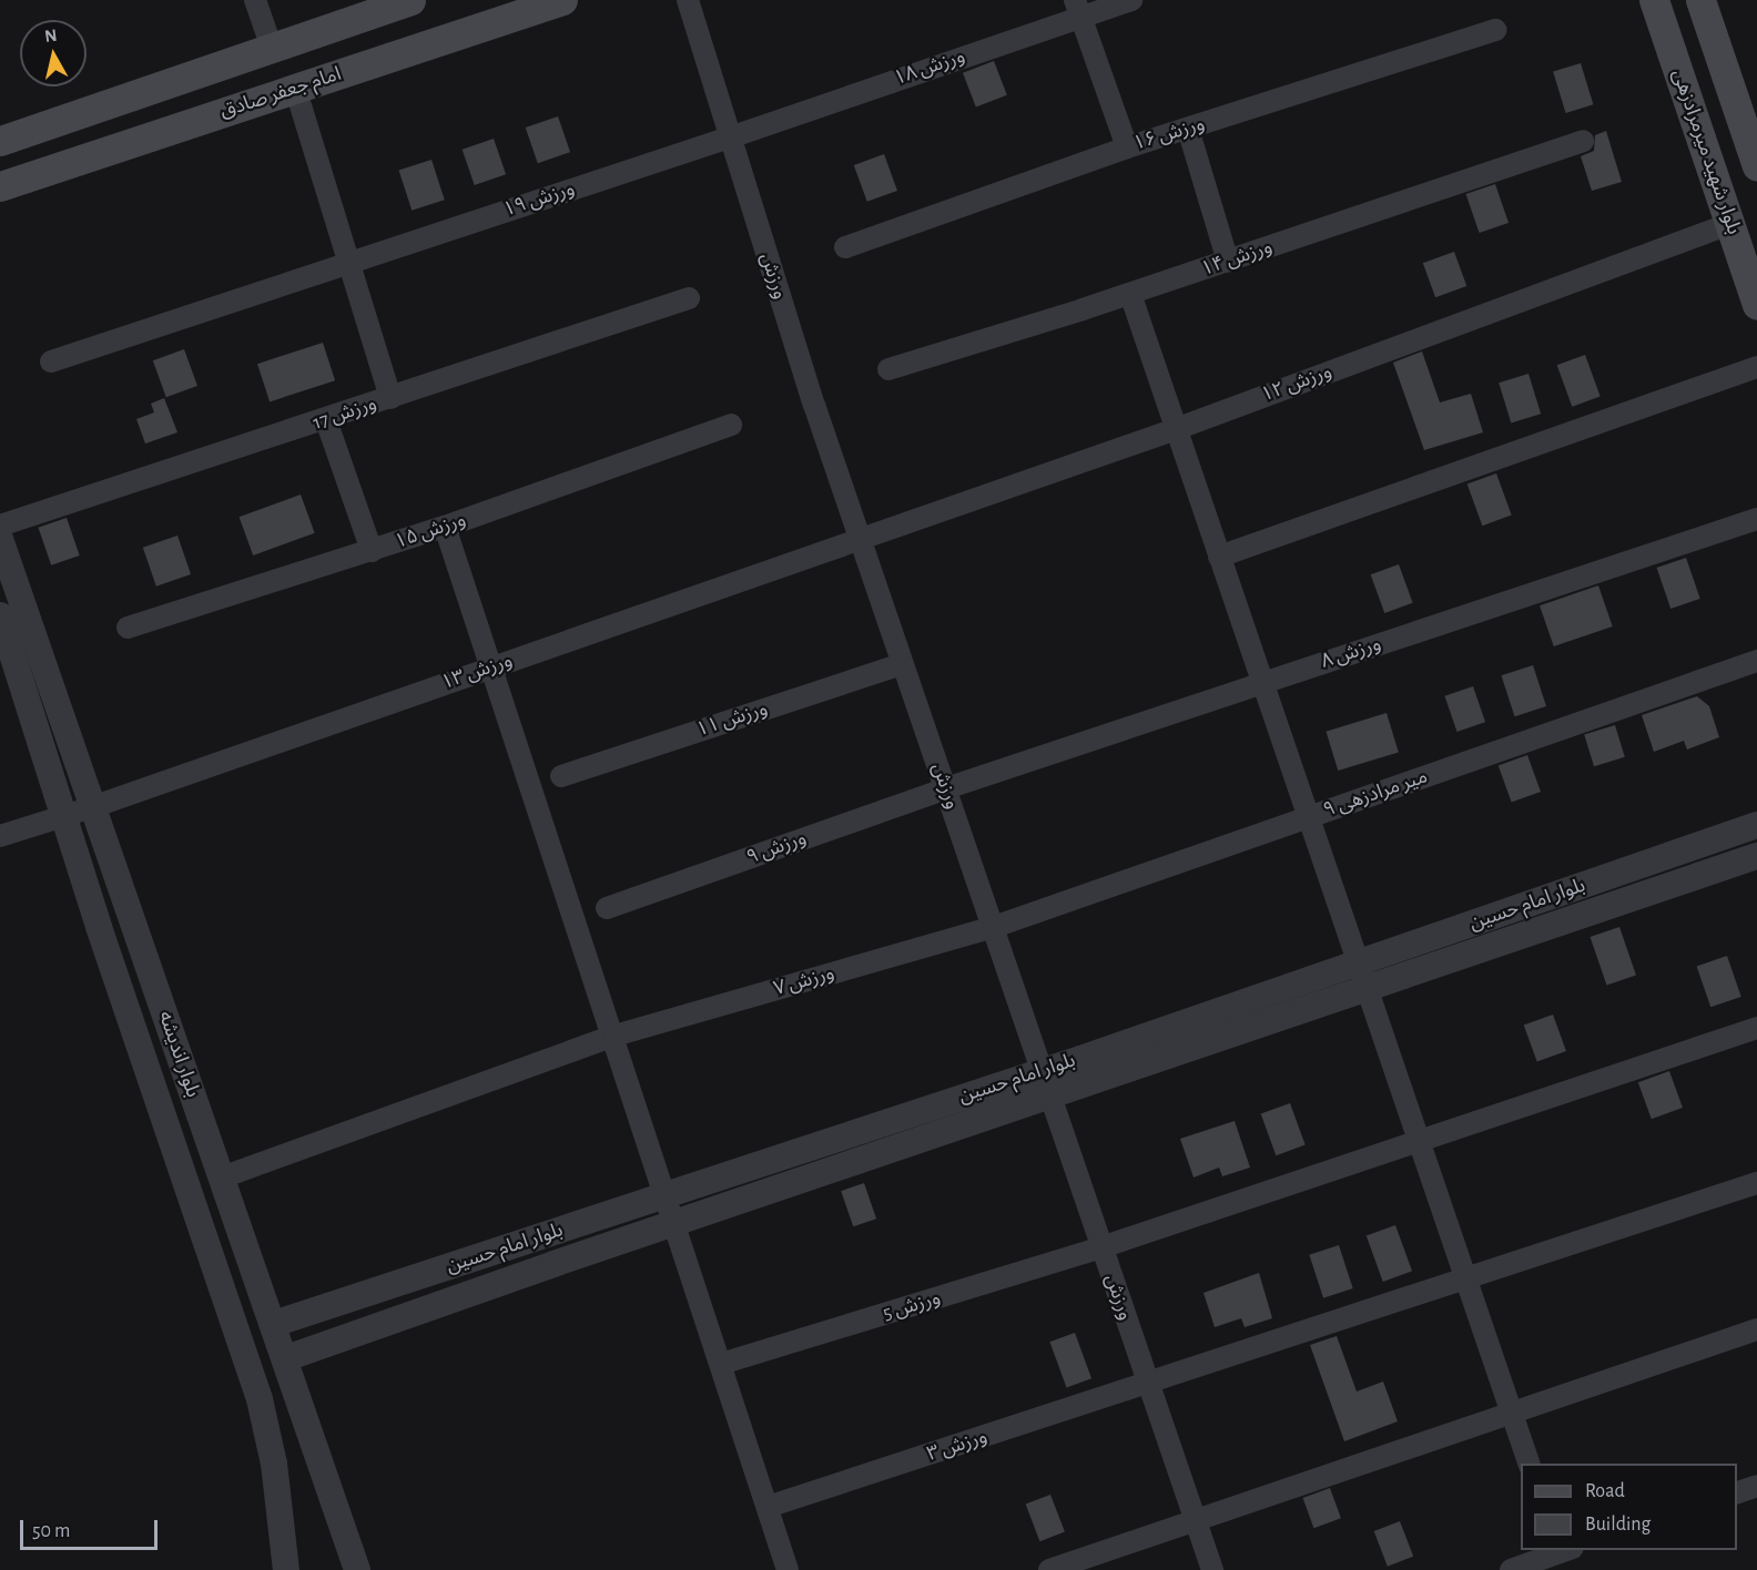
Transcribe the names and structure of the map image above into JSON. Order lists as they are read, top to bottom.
{
  "streets": {
    "main road": ["امام جعفر صادق", "بلوار شهید میرمرادزهی"],
    "street": [
      "ورزش ۱۸",
      "ورزش ۱۶",
      "ورزش ۱۹",
      "ورزش ۱۴",
      "ورزش",
      "ورزش ۱۲",
      "ورزش 17",
      "ورزش ۱۵",
      "ورزش ۸",
      "ورزش ۱۳",
      "ورزش ۱۱",
      "میر مرادزهی ۹",
      "ورزش ۹",
      "بلوار امام حسین",
      "ورزش ۷",
      "بلوار اندیشه",
      "ورزش 5",
      "ورزش ۳"
    ]
  },
  "crossings": [
    ["ورزش ۱۸", "ورزش ۱۹"],
    ["ورزش ۱۸", "ورزش"],
    ["بلوار شهید میرمرادزهی", "ورزش ۱۲"],
    ["ورزش ۱۹", "ورزش"],
    ["ورزش", "ورزش ۱۲"],
    ["ورزش", "ورزش ۸"],
    ["ورزش", "ورزش ۱۳"],
    ["ورزش", "ورزش ۱۱"],
    ["ورزش", "میر مرادزهی ۹"],
    ["ورزش", "ورزش ۹"],
    ["ورزش", "بلوار امام حسین"],
    ["ورزش", "ورزش ۷"],
    ["ورزش", "ورزش 5"],
    ["ورزش", "ورزش ۳"],
    ["ورزش ۱۲", "ورزش ۱۳"],
    ["ورزش ۸", "ورزش ۹"],
    ["ورزش ۱۳", "بلوار اندیشه"],
    ["میر مرادزهی ۹", "ورزش ۷"],
    ["بلوار امام حسین", "بلوار اندیشه"],
    ["ورزش ۷", "بلوار اندیشه"]
  ],
  "legend": ["Road", "Building"],
  "scale_bar": "50 m",
  "north": "top"
}
